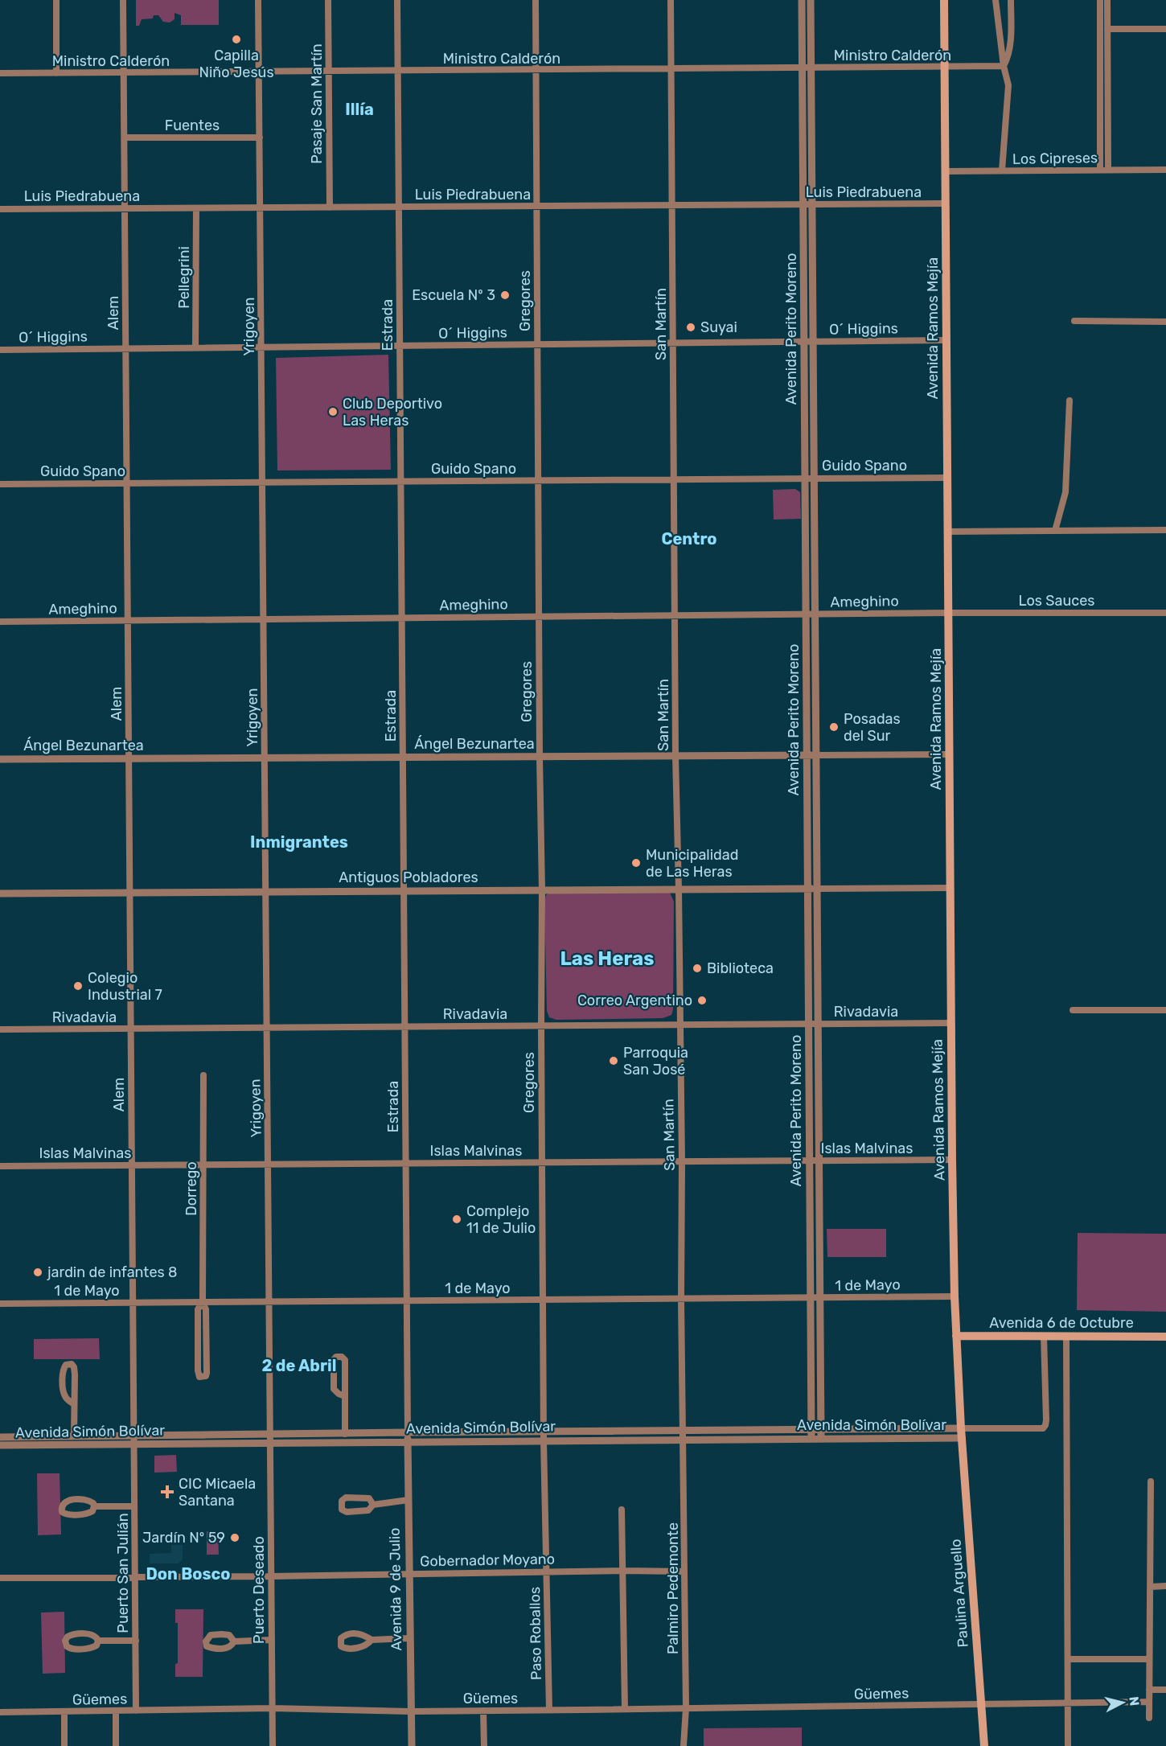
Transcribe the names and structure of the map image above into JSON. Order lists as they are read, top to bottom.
{
  "streets": {
    "main road": ["Avenida Ramos Mejía", "Avenida 6 de Octubre", "Paulina Arguello"],
    "street": [
      "Ministro Calderón",
      "Pasaje San Martín",
      "Fuentes",
      "Los Cipreses",
      "Luis Piedrabuena",
      "Pellegrini",
      "Gregores",
      "Alem",
      "San Martín",
      "Estrada",
      "Yrigoyen",
      "Avenida Perito Moreno",
      "O´ Higgins",
      "Guido Spano",
      "Los Sauces",
      "Ameghino",
      "Ángel Bezunartea",
      "Antiguos Pobladores",
      "Rivadavia",
      "Islas Malvinas",
      "Dorrego",
      "1 de Mayo",
      "Avenida Simón Bolívar",
      "Gobernador Moyano",
      "Puerto San Julián",
      "Palmiro Pedemonte",
      "Avenida 9 de Julio",
      "Puerto Deseado",
      "Paso Roballos",
      "Güemes"
    ]
  },
  "crossings": [
    ["Ministro Calderón", "Pasaje San Martín"],
    ["Ministro Calderón", "Gregores"],
    ["Ministro Calderón", "Alem"],
    ["Ministro Calderón", "San Martín"],
    ["Ministro Calderón", "Estrada"],
    ["Ministro Calderón", "Yrigoyen"],
    ["Ministro Calderón", "Avenida Ramos Mejía"],
    ["Ministro Calderón", "Avenida Perito Moreno"],
    ["Pasaje San Martín", "Luis Piedrabuena"],
    ["Fuentes", "Alem"],
    ["Fuentes", "Yrigoyen"],
    ["Los Cipreses", "Avenida Ramos Mejía"],
    ["Luis Piedrabuena", "Pellegrini"],
    ["Luis Piedrabuena", "Gregores"],
    ["Luis Piedrabuena", "Alem"],
    ["Luis Piedrabuena", "San Martín"],
    ["Luis Piedrabuena", "Estrada"],
    ["Luis Piedrabuena", "Yrigoyen"],
    ["Luis Piedrabuena", "Avenida Ramos Mejía"],
    ["Luis Piedrabuena", "Avenida Perito Moreno"],
    ["Pellegrini", "O´ Higgins"],
    ["Gregores", "O´ Higgins"],
    ["Gregores", "Guido Spano"],
    ["Gregores", "Ameghino"],
    ["Gregores", "Ángel Bezunartea"],
    ["Gregores", "Antiguos Pobladores"],
    ["Gregores", "Rivadavia"],
    ["Gregores", "Islas Malvinas"],
    ["Gregores", "1 de Mayo"],
    ["Gregores", "Avenida Simón Bolívar"],
    ["Gregores", "Paso Roballos"],
    ["Alem", "O´ Higgins"],
    ["Alem", "Guido Spano"],
    ["Alem", "Ameghino"],
    ["Alem", "Ángel Bezunartea"],
    ["Alem", "Antiguos Pobladores"],
    ["Alem", "Rivadavia"],
    ["Alem", "Islas Malvinas"],
    ["Alem", "1 de Mayo"],
    ["Alem", "Avenida Simón Bolívar"],
    ["Alem", "Puerto San Julián"],
    ["San Martín", "O´ Higgins"],
    ["San Martín", "Guido Spano"],
    ["San Martín", "Ameghino"],
    ["San Martín", "Ángel Bezunartea"],
    ["San Martín", "Antiguos Pobladores"],
    ["San Martín", "Rivadavia"],
    ["San Martín", "Islas Malvinas"],
    ["San Martín", "1 de Mayo"],
    ["San Martín", "Avenida Simón Bolívar"],
    ["San Martín", "Palmiro Pedemonte"],
    ["Estrada", "O´ Higgins"],
    ["Estrada", "Guido Spano"],
    ["Estrada", "Ameghino"],
    ["Estrada", "Ángel Bezunartea"],
    ["Estrada", "Antiguos Pobladores"],
    ["Estrada", "Rivadavia"],
    ["Estrada", "Islas Malvinas"],
    ["Estrada", "1 de Mayo"],
    ["Estrada", "Avenida Simón Bolívar"],
    ["Estrada", "Avenida 9 de Julio"],
    ["Yrigoyen", "O´ Higgins"],
    ["Yrigoyen", "Guido Spano"],
    ["Yrigoyen", "Ameghino"],
    ["Yrigoyen", "Ángel Bezunartea"],
    ["Yrigoyen", "Antiguos Pobladores"],
    ["Yrigoyen", "Rivadavia"],
    ["Yrigoyen", "Islas Malvinas"],
    ["Yrigoyen", "1 de Mayo"],
    ["Yrigoyen", "Avenida Simón Bolívar"],
    ["Yrigoyen", "Puerto Deseado"],
    ["Avenida Ramos Mejía", "O´ Higgins"],
    ["Avenida Ramos Mejía", "Guido Spano"],
    ["Avenida Ramos Mejía", "Los Sauces"],
    ["Avenida Ramos Mejía", "Ameghino"],
    ["Avenida Ramos Mejía", "Ángel Bezunartea"],
    ["Avenida Ramos Mejía", "Rivadavia"],
    ["Avenida Ramos Mejía", "Islas Malvinas"],
    ["Avenida Ramos Mejía", "1 de Mayo"],
    ["Avenida Ramos Mejía", "Avenida 6 de Octubre"],
    ["Avenida Ramos Mejía", "Avenida Simón Bolívar"],
    ["Avenida Ramos Mejía", "Paulina Arguello"],
    ["Avenida Perito Moreno", "O´ Higgins"],
    ["Avenida Perito Moreno", "Guido Spano"],
    ["Avenida Perito Moreno", "Ameghino"],
    ["Avenida Perito Moreno", "Ángel Bezunartea"],
    ["Avenida Perito Moreno", "Antiguos Pobladores"],
    ["Avenida Perito Moreno", "Rivadavia"],
    ["Avenida Perito Moreno", "Islas Malvinas"],
    ["Avenida Perito Moreno", "1 de Mayo"],
    ["Avenida Perito Moreno", "Avenida Simón Bolívar"],
    ["Los Sauces", "Ameghino"],
    ["Islas Malvinas", "Dorrego"],
    ["Dorrego", "1 de Mayo"],
    ["Avenida Simón Bolívar", "Puerto San Julián"],
    ["Avenida Simón Bolívar", "Palmiro Pedemonte"],
    ["Avenida Simón Bolívar", "Avenida 9 de Julio"],
    ["Avenida Simón Bolívar", "Puerto Deseado"],
    ["Avenida Simón Bolívar", "Paulina Arguello"],
    ["Avenida Simón Bolívar", "Paso Roballos"],
    ["Gobernador Moyano", "Puerto San Julián"],
    ["Gobernador Moyano", "Palmiro Pedemonte"],
    ["Gobernador Moyano", "Avenida 9 de Julio"],
    ["Gobernador Moyano", "Puerto Deseado"],
    ["Gobernador Moyano", "Paso Roballos"],
    ["Puerto San Julián", "Güemes"],
    ["Palmiro Pedemonte", "Güemes"],
    ["Avenida 9 de Julio", "Güemes"],
    ["Puerto Deseado", "Güemes"],
    ["Paulina Arguello", "Güemes"],
    ["Paso Roballos", "Güemes"]
  ],
  "districts": [
    "Illía",
    "Centro",
    "Inmigrantes",
    "Las Heras",
    "2 de Abril",
    "Don Bosco"
  ],
  "places": {
    "other": [
      "Capilla Niño Jesús",
      "Escuela Nº 3",
      "Suyai",
      "Club Deportivo Las Heras",
      "Posadas del Sur",
      "Municipalidad de Las Heras",
      "Biblioteca",
      "Colegio Industrial 7",
      "Correo Argentino",
      "Parroquia San José",
      "Complejo 11 de Julio",
      "jardin de infantes 8",
      "Jardín Nº 59"
    ],
    "health": ["CIC Micaela Santana"]
  },
  "north": "right"
}
